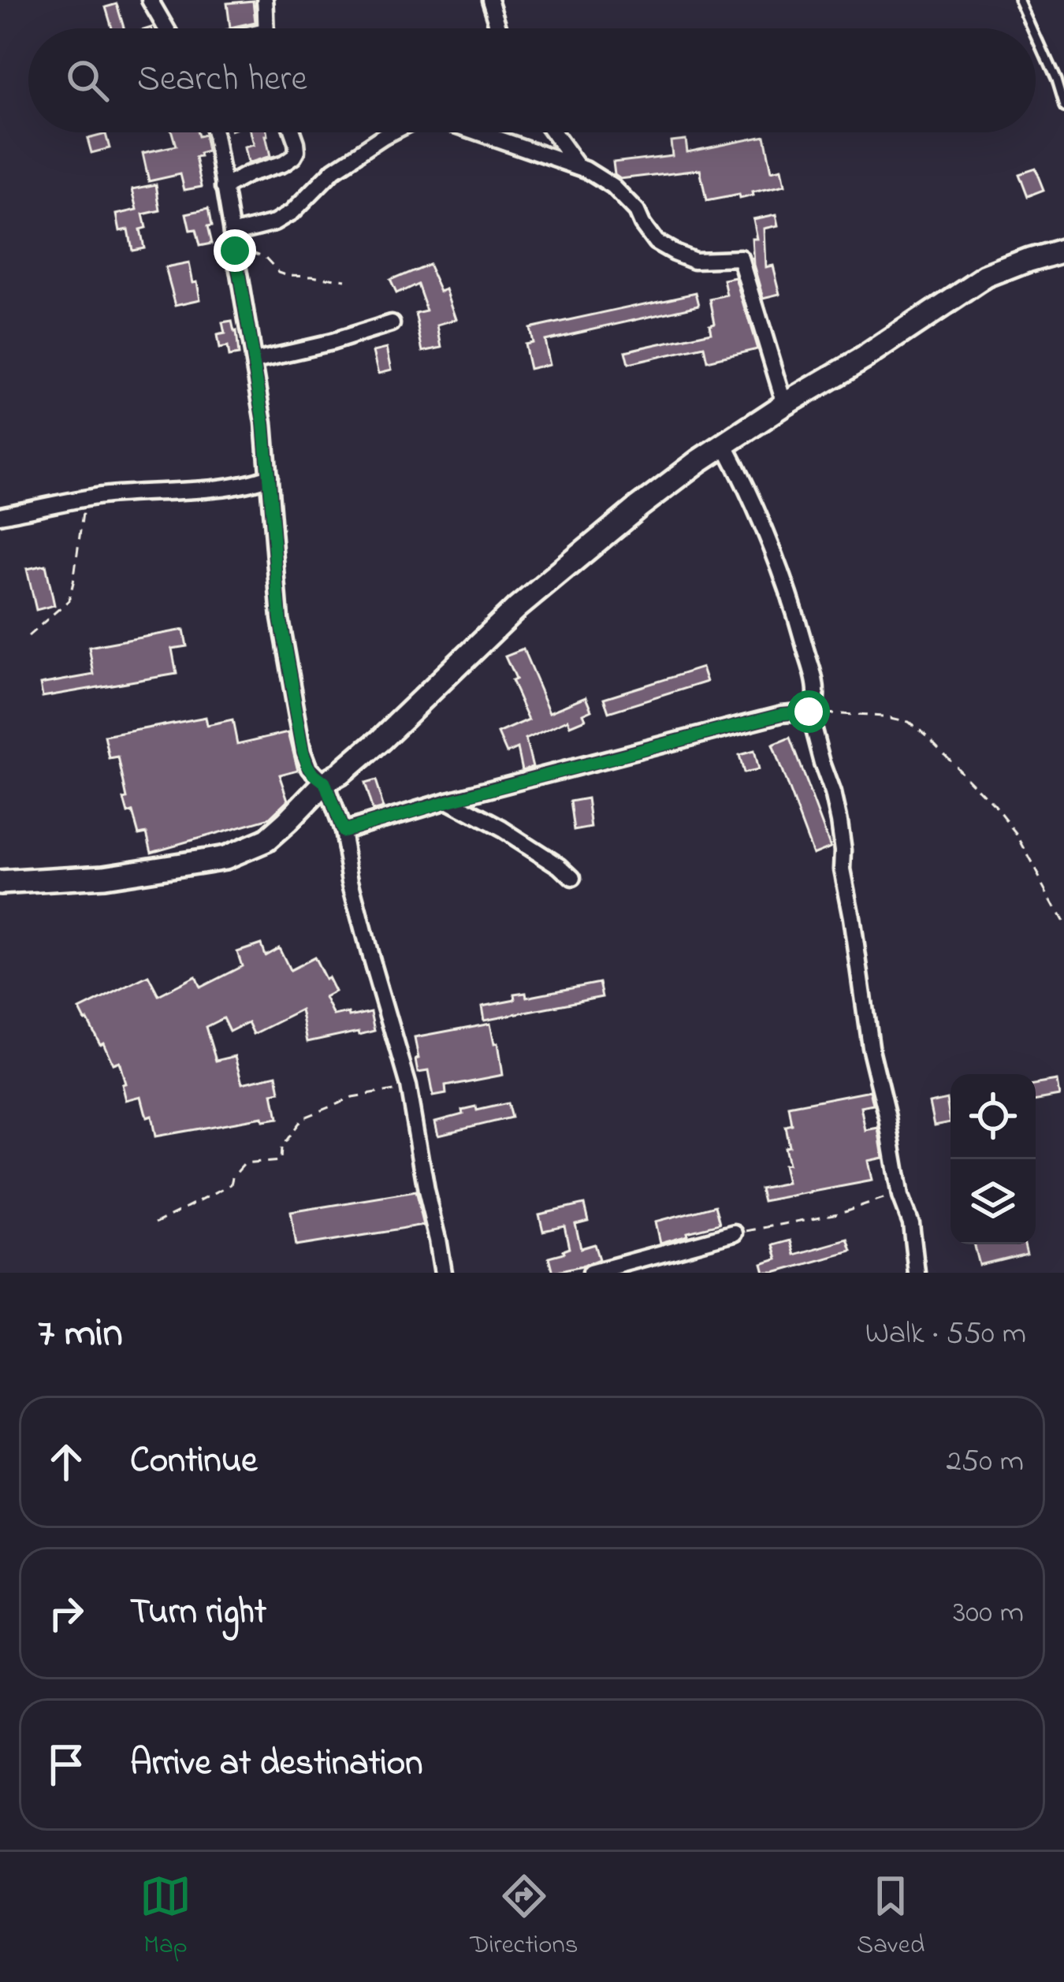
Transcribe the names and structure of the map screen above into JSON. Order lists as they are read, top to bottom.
{
  "page": {
    "search": "Search here",
    "heading": ["7 min", "Walk · 550 m"],
    "list": [
      ["Continue", "250 m"],
      ["Turn right", "300 m"],
      "Arrive at destination"
    ],
    "nav": ["Map", "Directions", "Saved"]
  }
}
